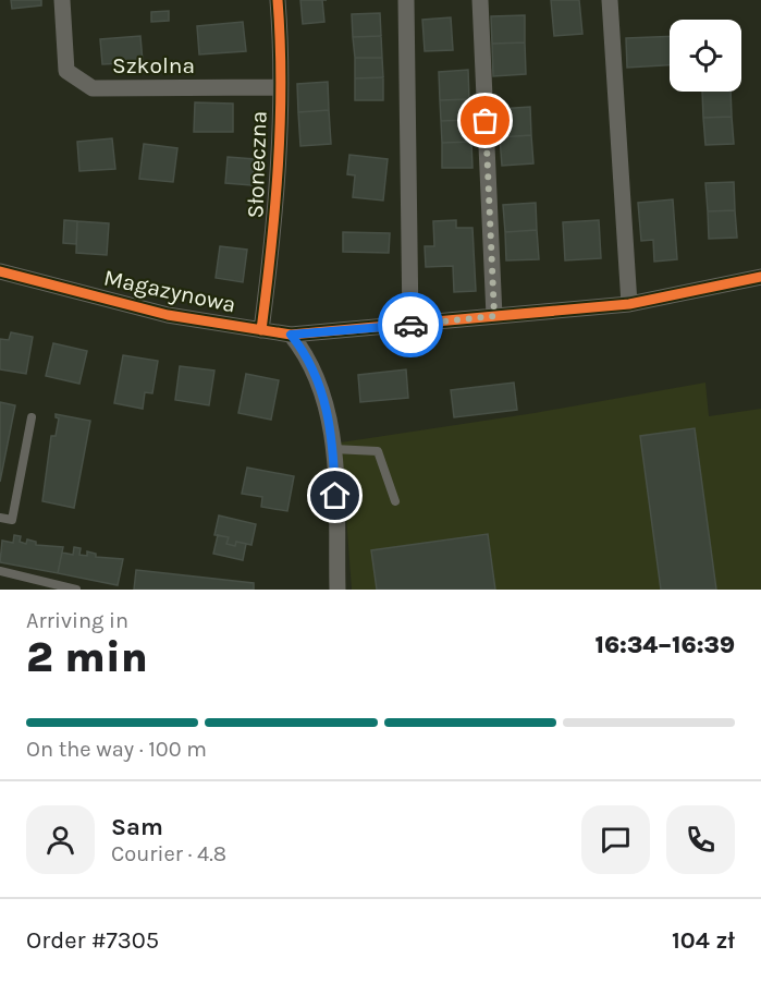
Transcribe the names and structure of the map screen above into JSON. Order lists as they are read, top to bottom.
{
  "streets": {
    "street": ["Szkolna", "Słoneczna", "Magazynowa"]
  },
  "crossings": [
    ["Szkolna", "Słoneczna"],
    ["Słoneczna", "Magazynowa"]
  ],
  "page": {
    "heading": ["2 min", "Arriving in", "16:34–16:39"],
    "panel": [
      "Sam",
      "Courier · 4.8",
      "Order #7305",
      "104 zł"
    ],
    "bar": "On the way · 100 m"
  }
}
